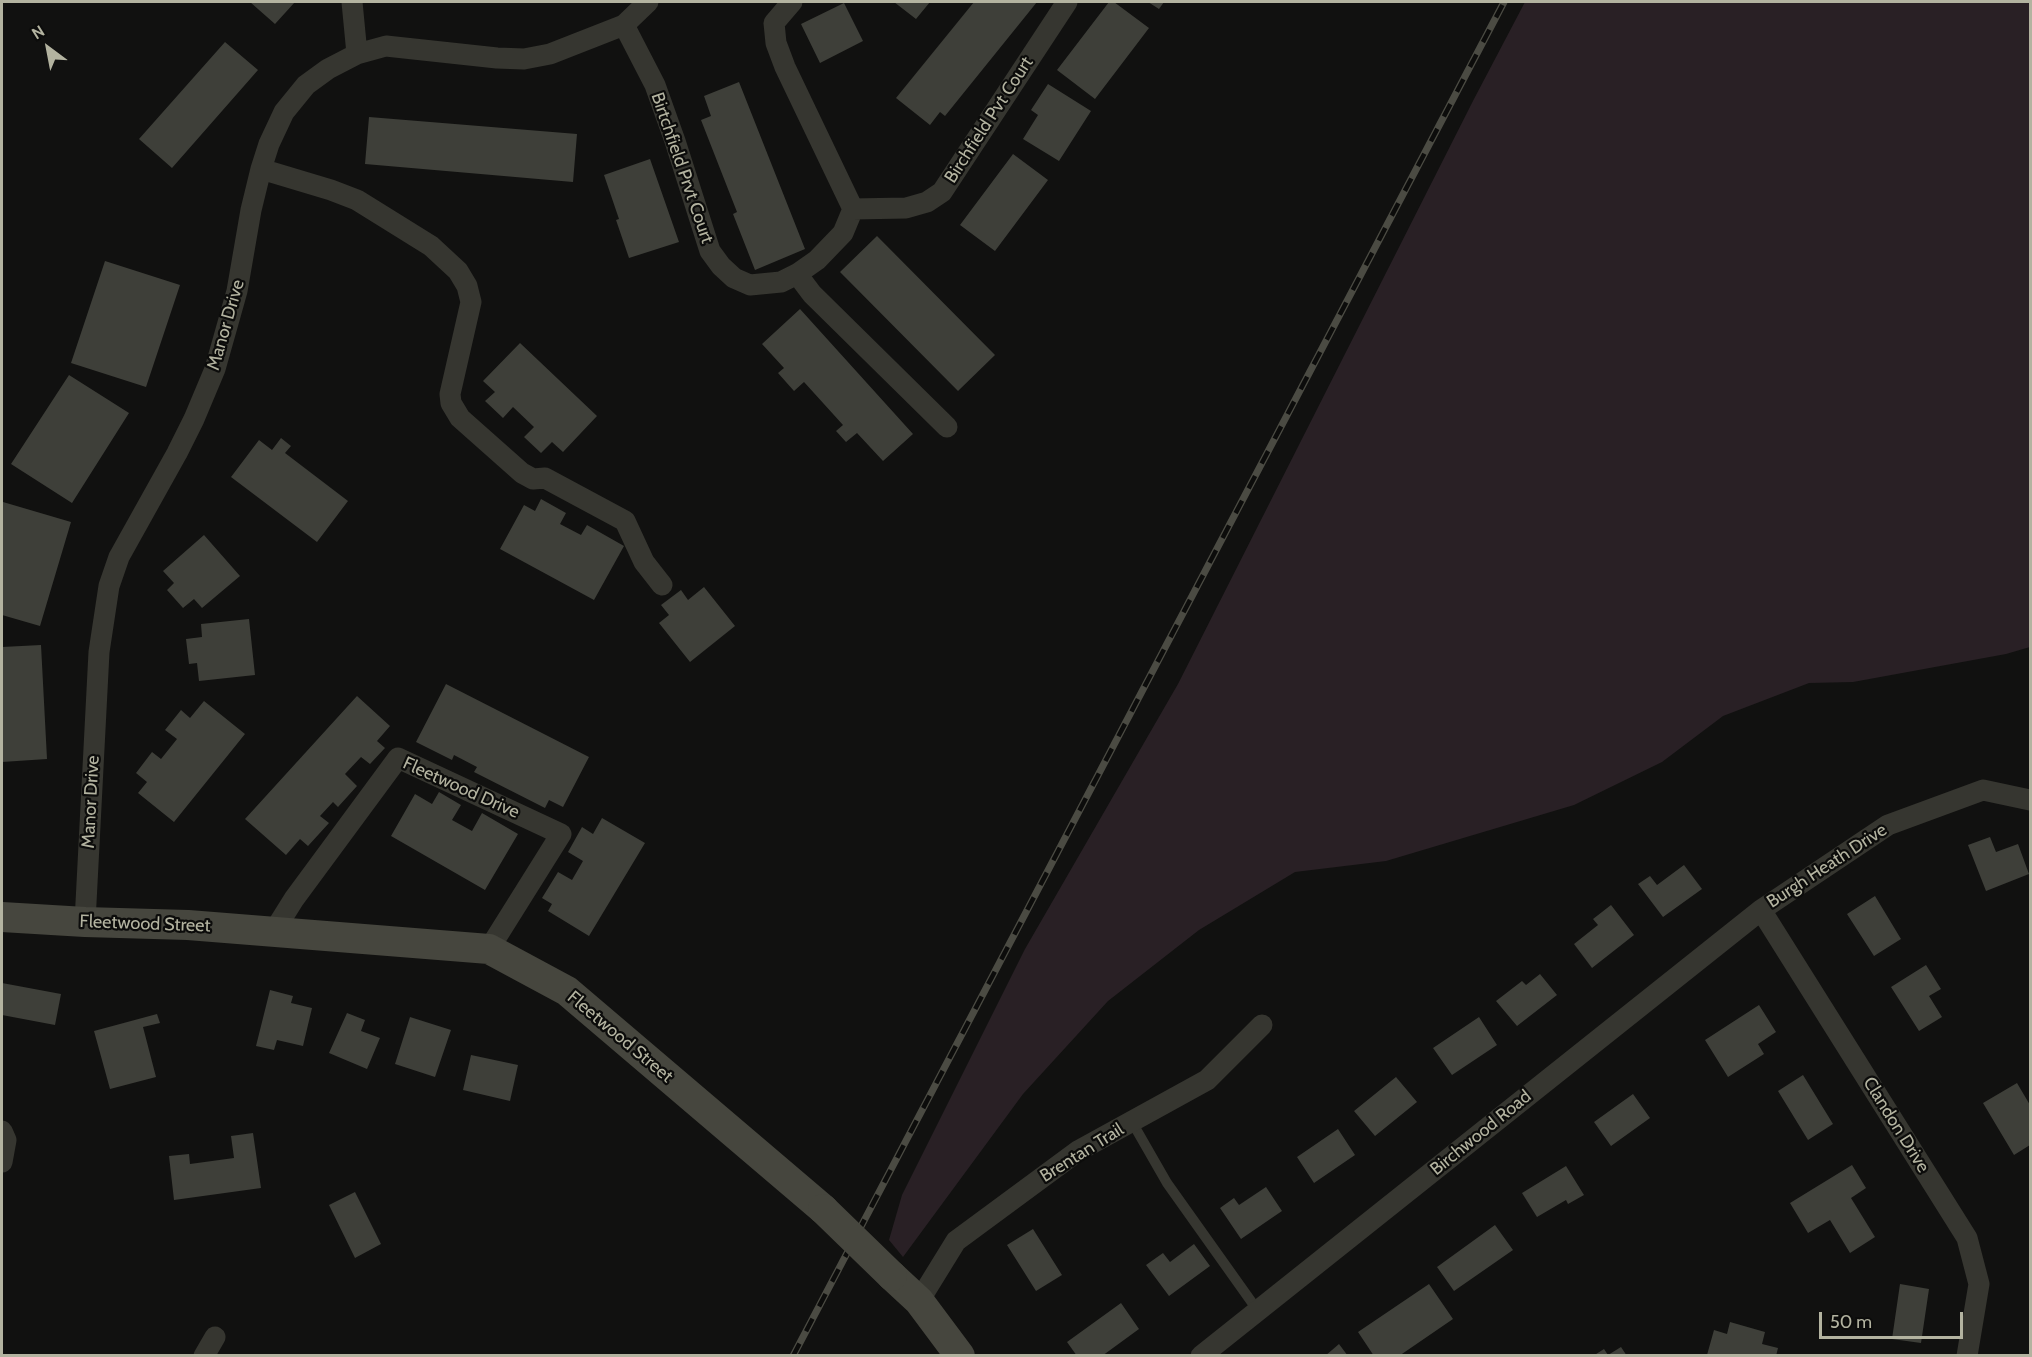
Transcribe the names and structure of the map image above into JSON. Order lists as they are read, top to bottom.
{
  "streets": {
    "street": [
      "Birchfield Pvt Court",
      "Birtchfield Prvt Court",
      "Manor Drive",
      "Fleetwood Drive",
      "Burgh Heath Drive",
      "Fleetwood Street",
      "Clandon Drive",
      "Birchwood Road",
      "Brentan Trail"
    ]
  },
  "crossings": [
    ["Birtchfield Prvt Court", "Manor Drive"],
    ["Manor Drive", "Fleetwood Street"],
    ["Fleetwood Drive", "Fleetwood Street"],
    ["Burgh Heath Drive", "Clandon Drive"],
    ["Burgh Heath Drive", "Birchwood Road"],
    ["Fleetwood Street", "Brentan Trail"],
    ["Clandon Drive", "Birchwood Road"]
  ],
  "scale_bar": "50 m",
  "north": "top left"
}
